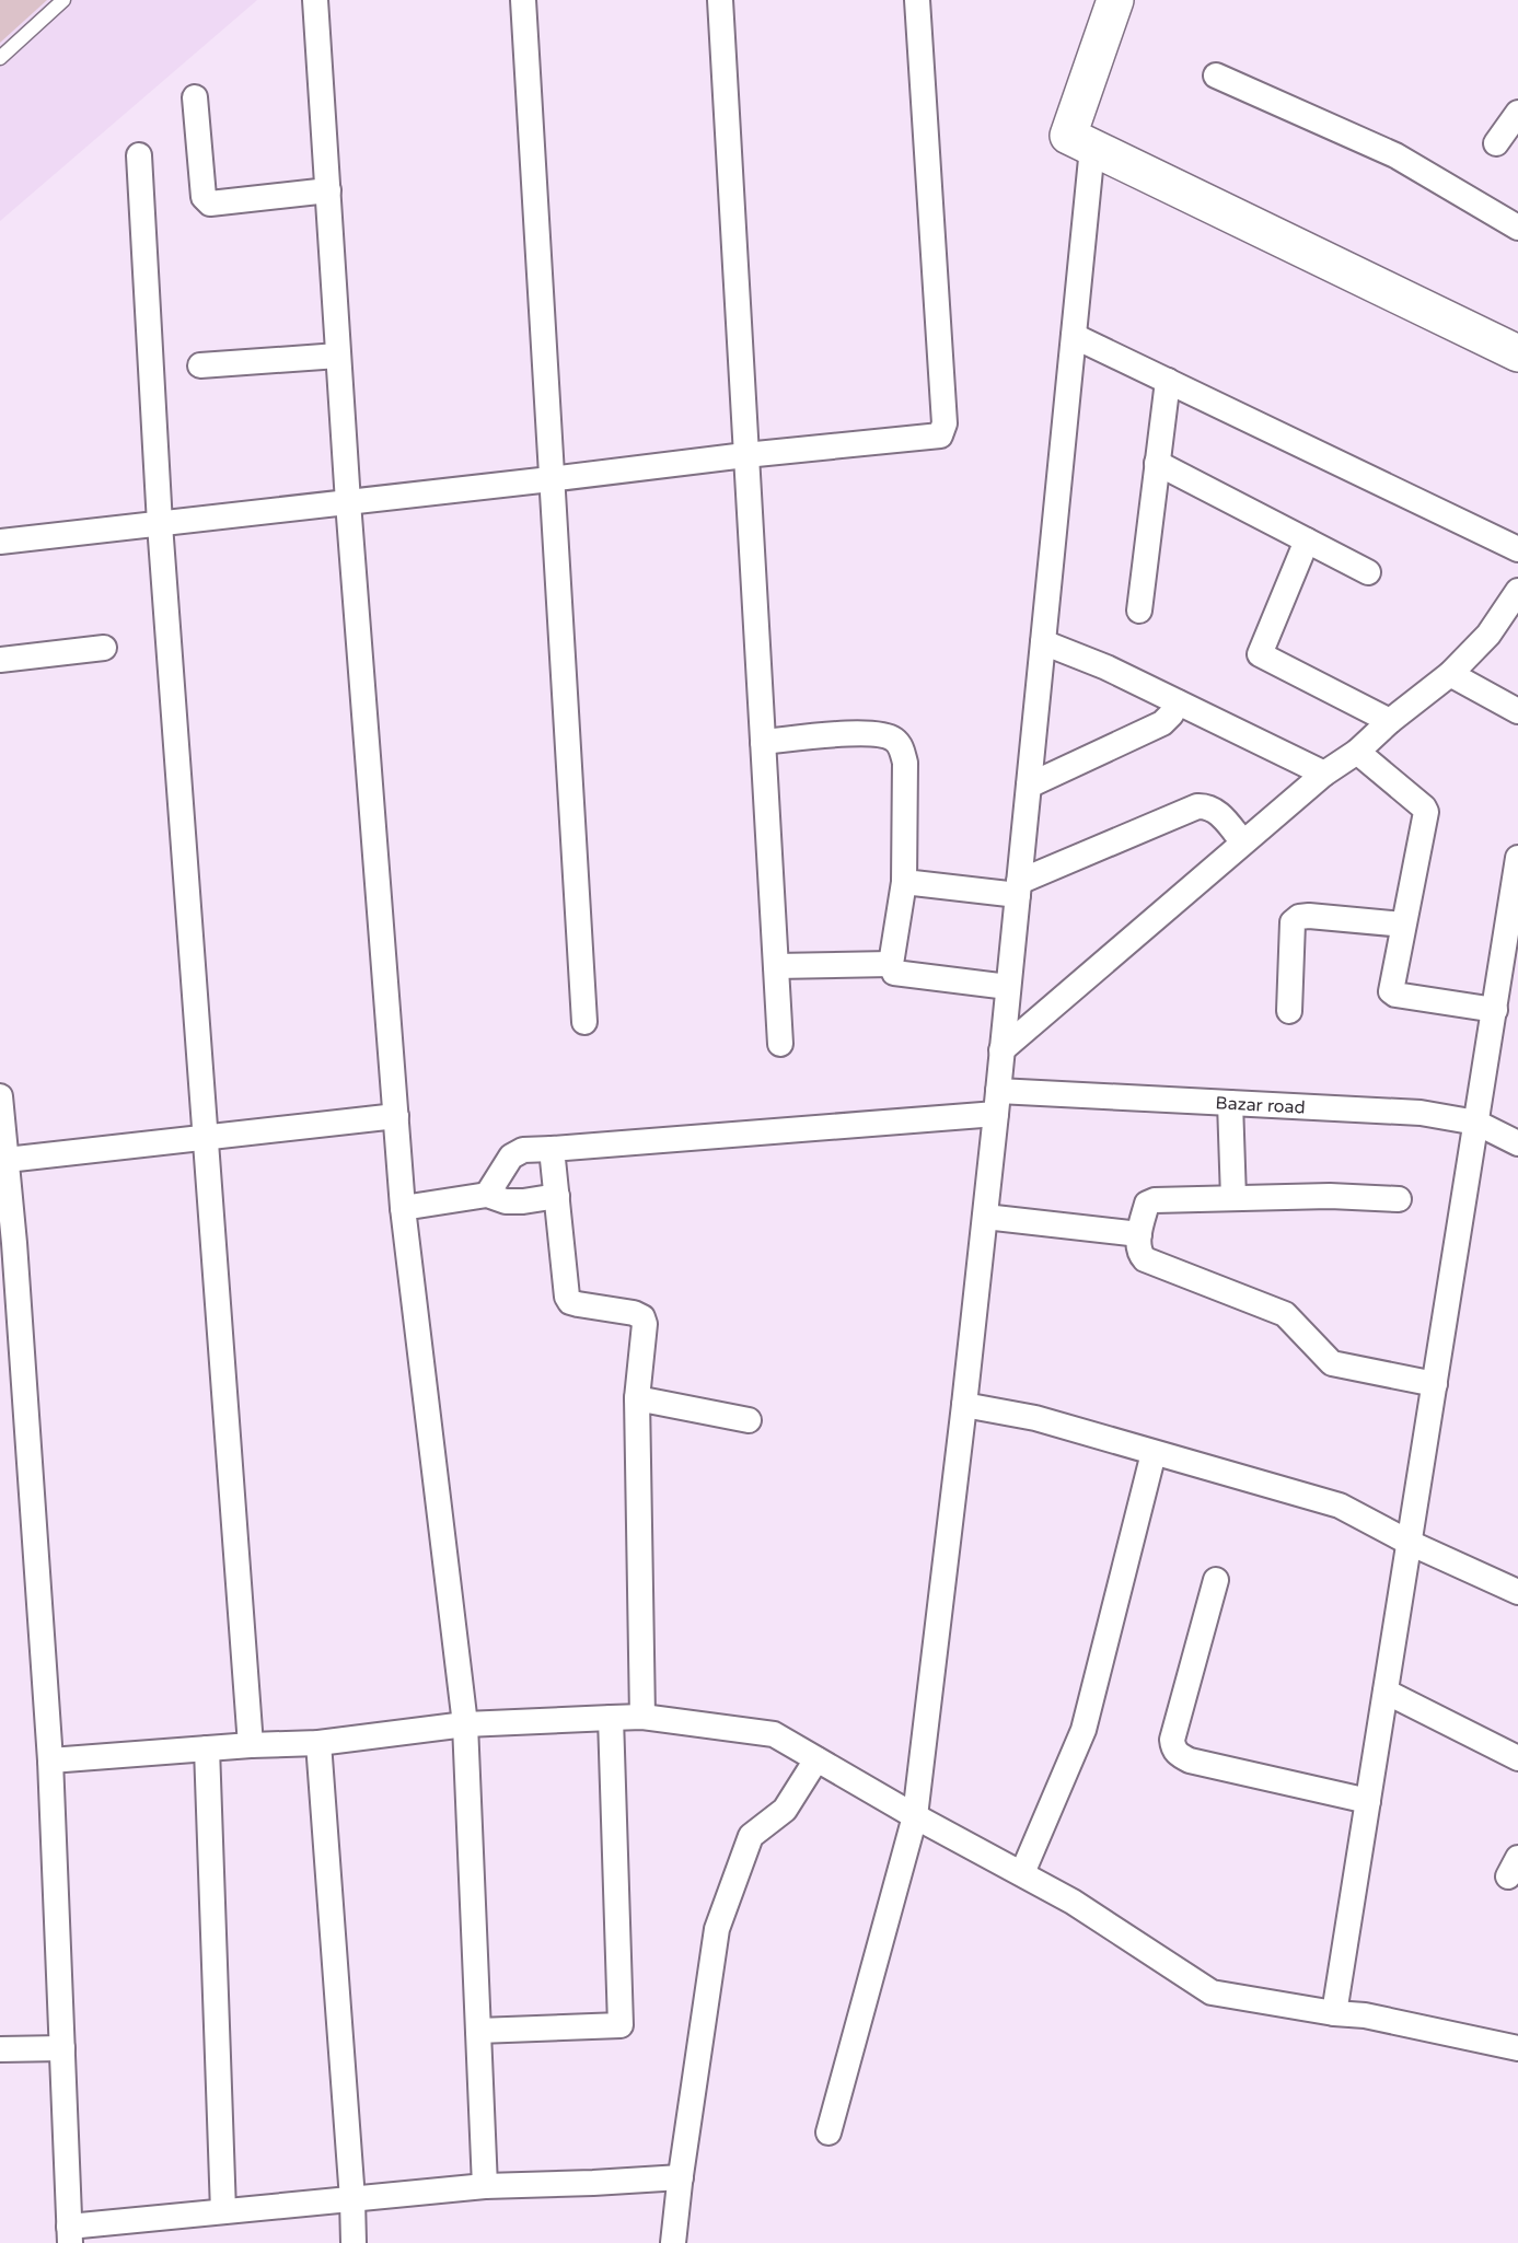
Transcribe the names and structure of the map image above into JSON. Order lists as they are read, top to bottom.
{
  "streets": {
    "street": ["Bazar road"]
  }
}
